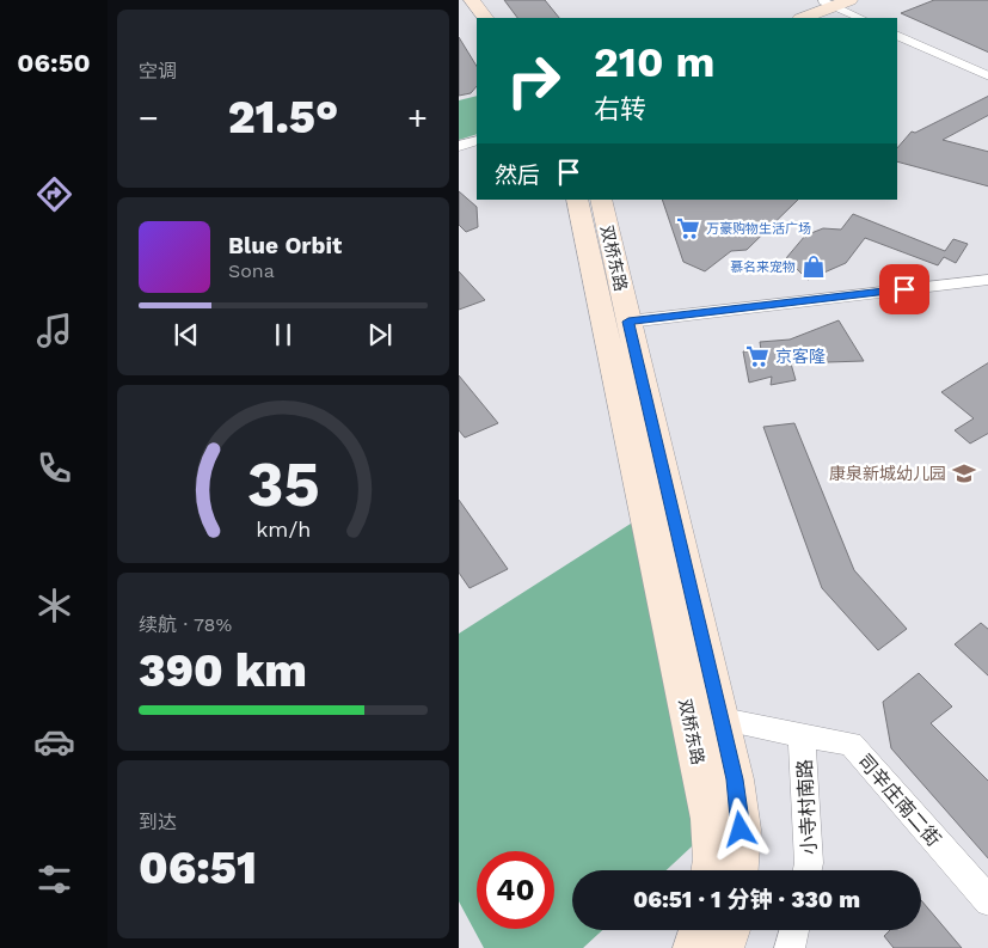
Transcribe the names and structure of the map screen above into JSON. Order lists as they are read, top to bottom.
{
  "streets": {
    "street": ["双桥东路", "司辛庄南二街", "小寺村南路"]
  },
  "crossings": [
    ["双桥东路", "司辛庄南二街"],
    ["司辛庄南二街", "小寺村南路"]
  ],
  "places": {
    "supermarket": ["万豪购物生活广场", "京客隆"],
    "shop": ["慕名来宠物"],
    "school or university": ["康泉新城幼儿园"]
  },
  "page": {
    "tabs": "06:50",
    "tile": [
      "空调",
      ["续航 · 78%", "390 km"],
      ["到达", "06:51"]
    ],
    "turn": ["210 m", "右转"],
    "heat": ["−", "21.5°", "+"],
    "then": "然后",
    "song": ["Blue Orbit", "Sona"],
    "limit": "40",
    "trip": "06:51 · 1 分钟 · 330 m",
    "gauge": ["35", "km/h"]
  }
}
